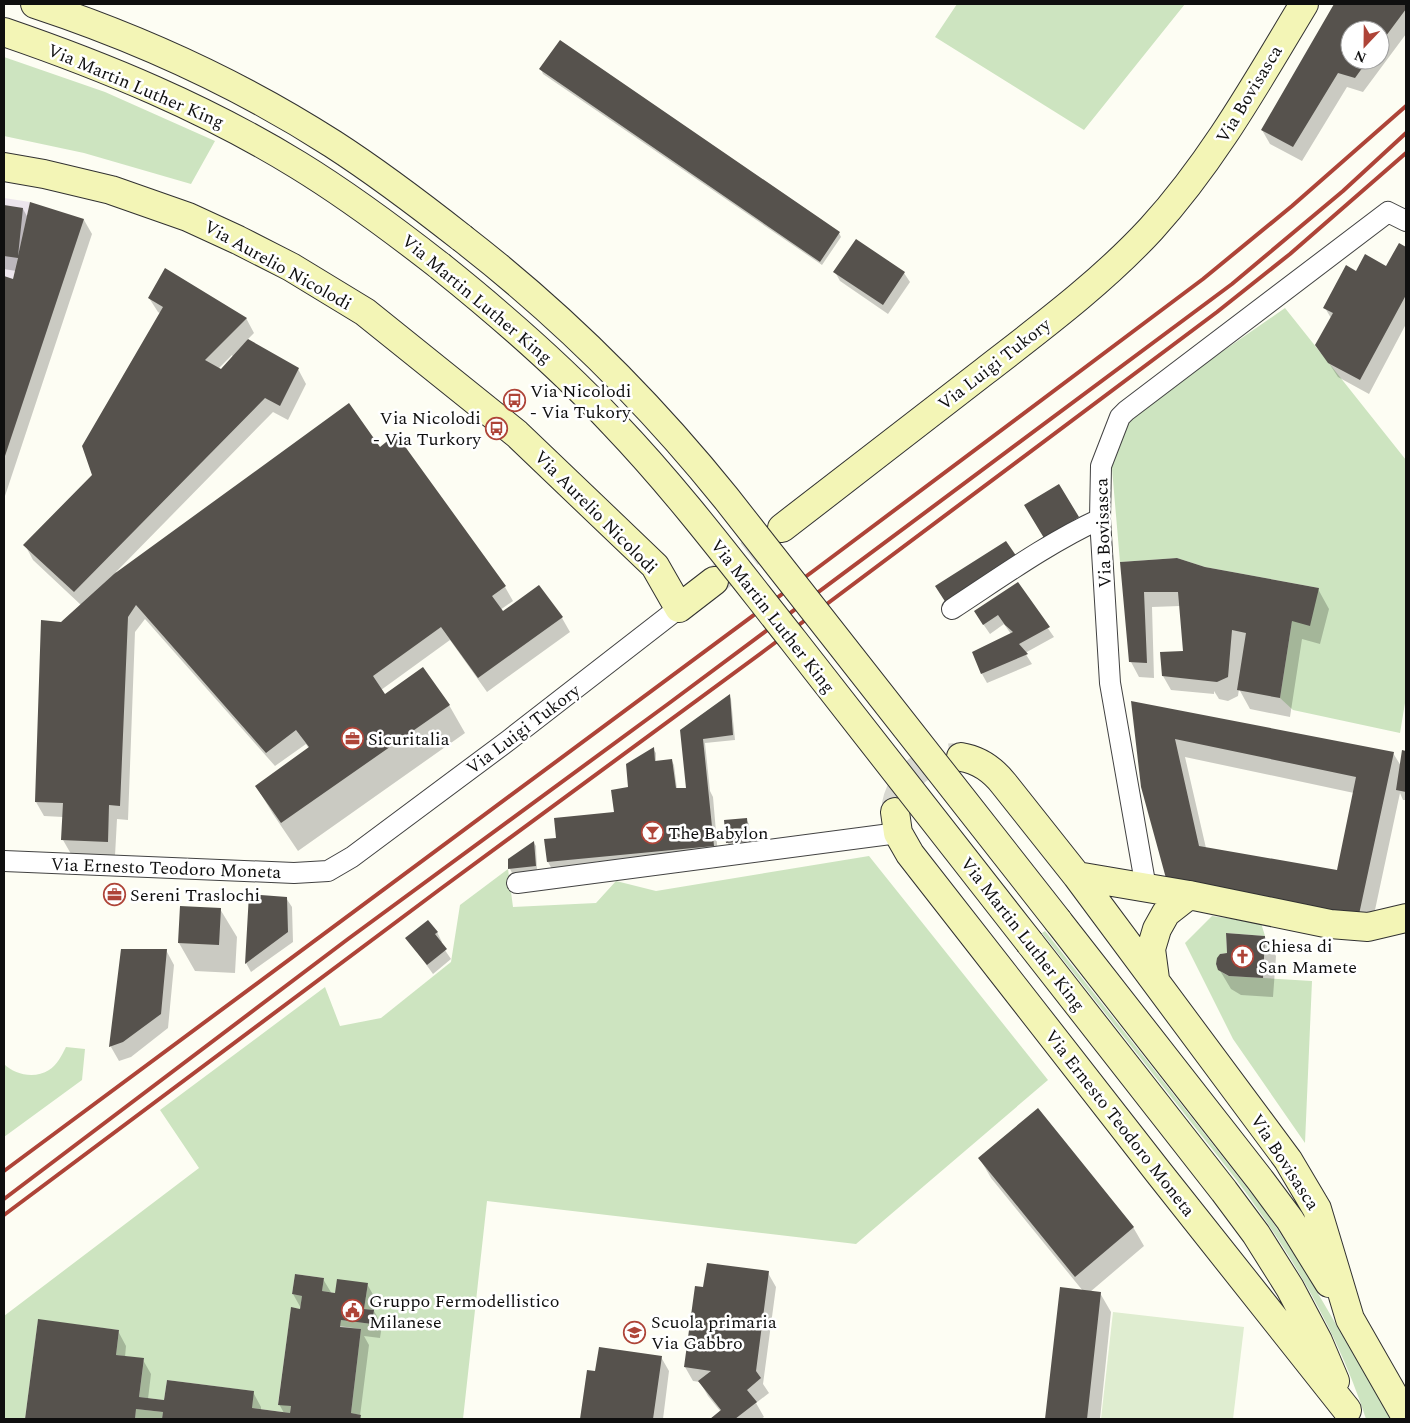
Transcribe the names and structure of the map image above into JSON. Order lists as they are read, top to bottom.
{
  "streets": {
    "street": [
      "Via Martin Luther King",
      "Via Bovisasca",
      "Via Aurelio Nicolodi",
      "Via Luigi Tukory",
      "Via Ernesto Teodoro Moneta"
    ]
  },
  "crossings": [
    ["Via Martin Luther King", "Via Bovisasca"],
    ["Via Martin Luther King", "Via Ernesto Teodoro Moneta"],
    ["Via Bovisasca", "Via Luigi Tukory"],
    ["Via Aurelio Nicolodi", "Via Luigi Tukory"],
    ["Via Luigi Tukory", "Via Ernesto Teodoro Moneta"]
  ],
  "places": {
    "bus stop": ["Via Nicolodi - Via Tukory", "Via Nicolodi - Via Turkory"],
    "office": ["Sicuritalia", "Sereni Traslochi"],
    "bar": ["The Babylon"],
    "church": ["Chiesa di San Mamete"],
    "public building": ["Gruppo Fermodellistico Milanese"],
    "school or university": ["Scuola primaria Via Gabbro"]
  },
  "north": "bottom"
}
